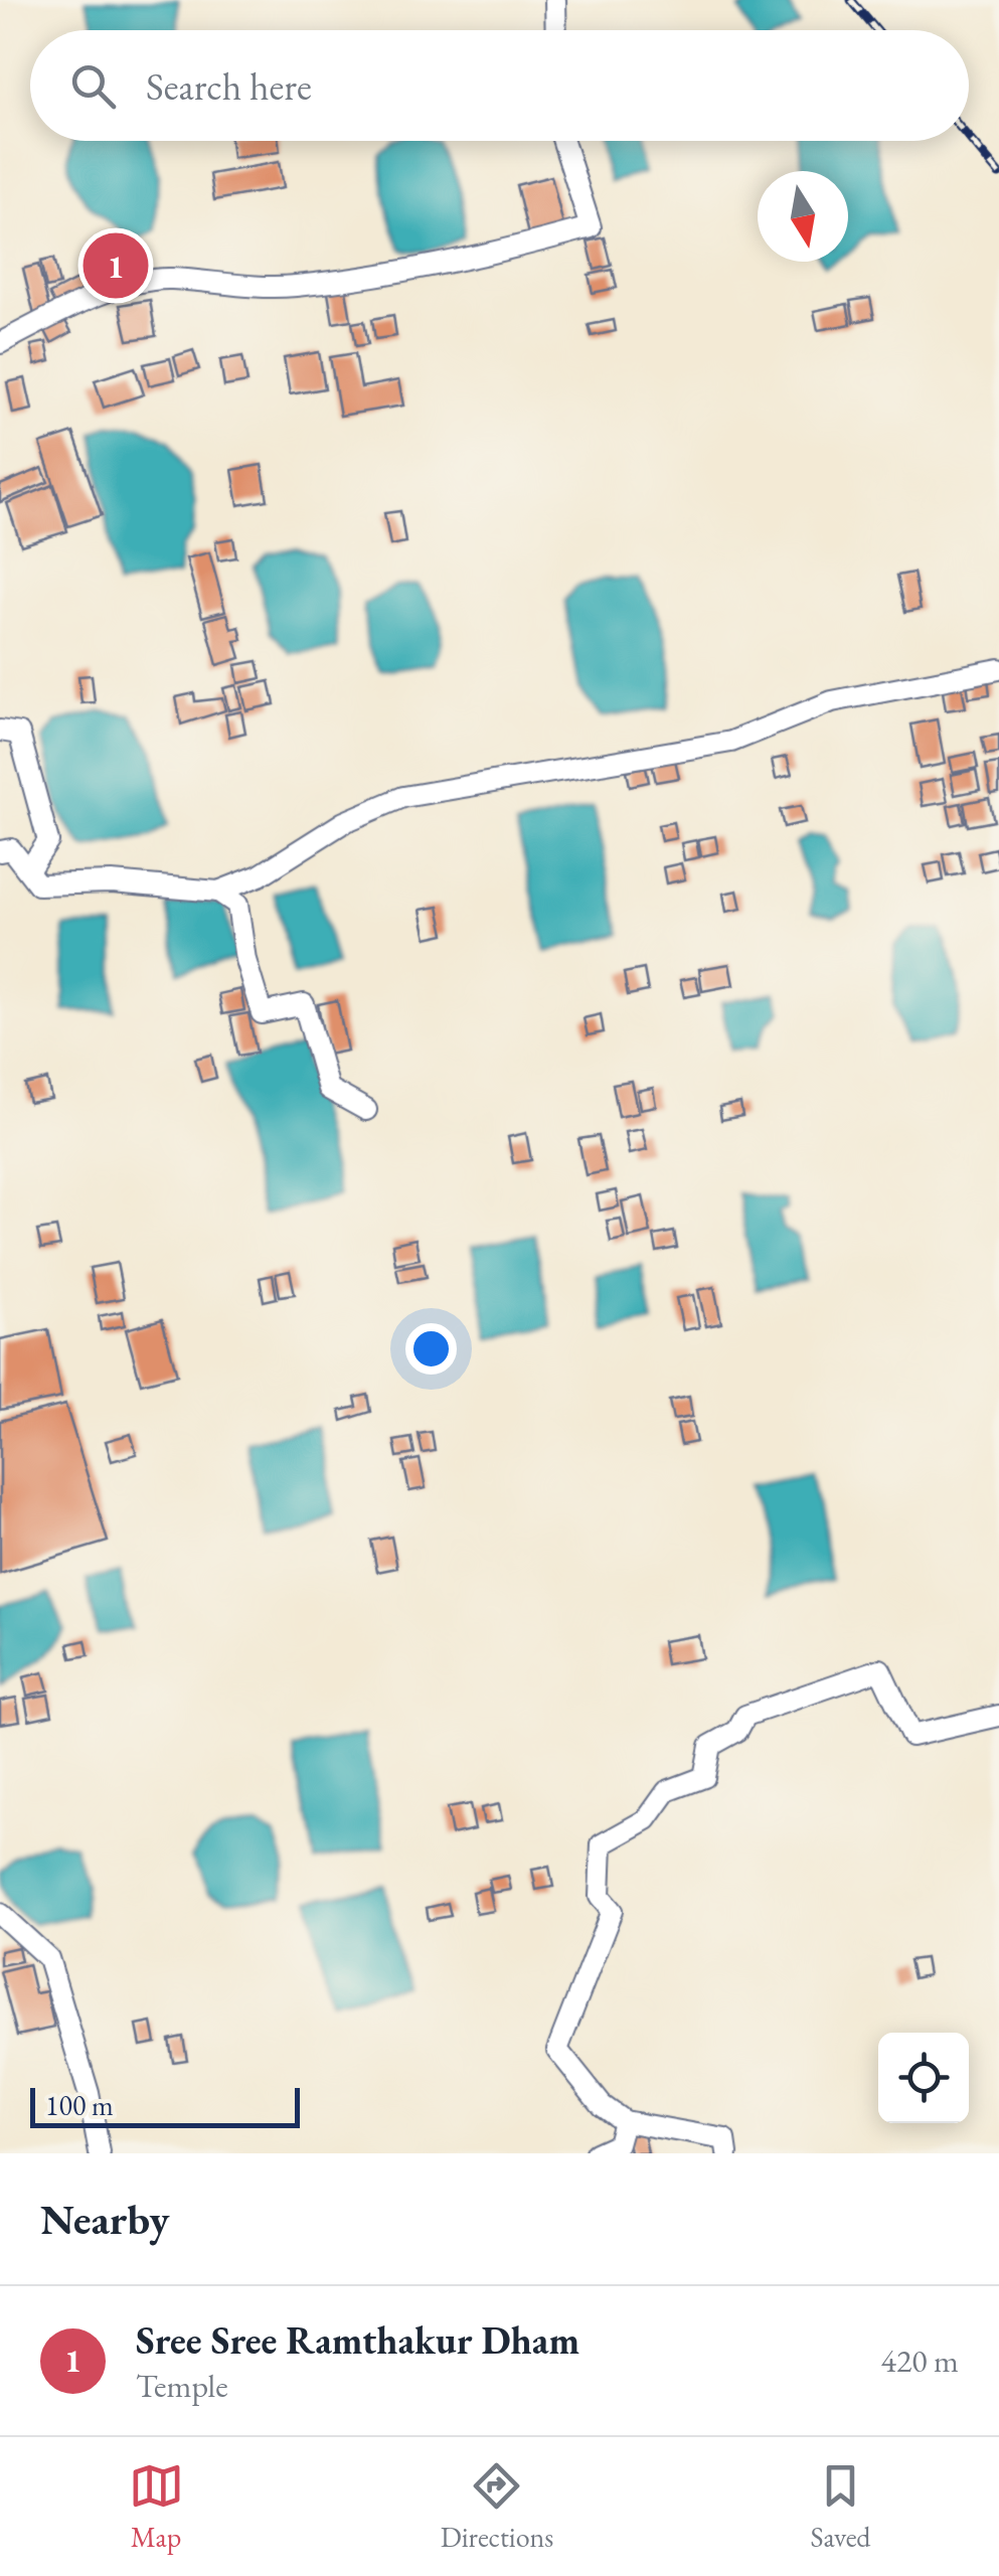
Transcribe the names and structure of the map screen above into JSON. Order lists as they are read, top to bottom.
{
  "scale_bar": "100 m",
  "north": "bottom",
  "page": {
    "search": "Search here",
    "pins": "1",
    "scale": "100 m",
    "heading": "Nearby",
    "list": [
      {
        "mark": "1",
        "name": "Sree Sree Ramthakur Dham",
        "note": "Temple",
        "value": "420 m"
      }
    ],
    "nav": ["Map", "Directions", "Saved"]
  }
}
